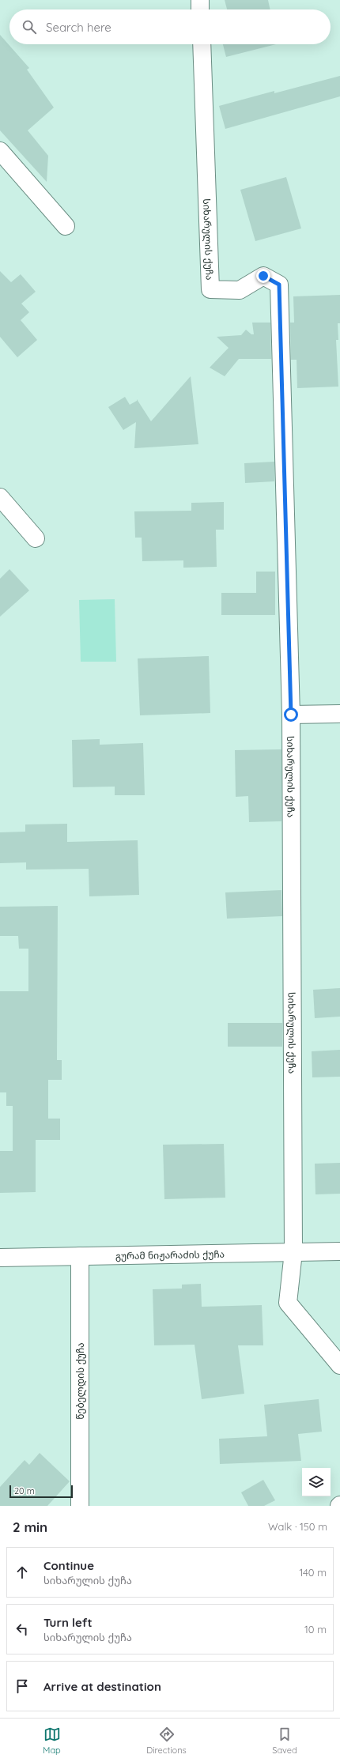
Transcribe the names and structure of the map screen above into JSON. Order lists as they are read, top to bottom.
{
  "streets": {
    "street": ["სიხარულის ქუჩა", "გურამ ნიჟარაძის ქუჩა", "წებელდის ქუჩა"]
  },
  "crossings": [
    ["სიხარულის ქუჩა", "გურამ ნიჟარაძის ქუჩა"],
    ["გურამ ნიჟარაძის ქუჩა", "წებელდის ქუჩა"]
  ],
  "scale_bar": "20 m",
  "page": {
    "search": "Search here",
    "scale": "20 m",
    "heading": ["2 min", "Walk · 150 m"],
    "list": [
      ["Continue", "სიხარულის ქუჩა", "140 m"],
      ["Turn left", "სიხარულის ქუჩა", "10 m"],
      "Arrive at destination"
    ],
    "nav": ["Map", "Directions", "Saved"]
  }
}
